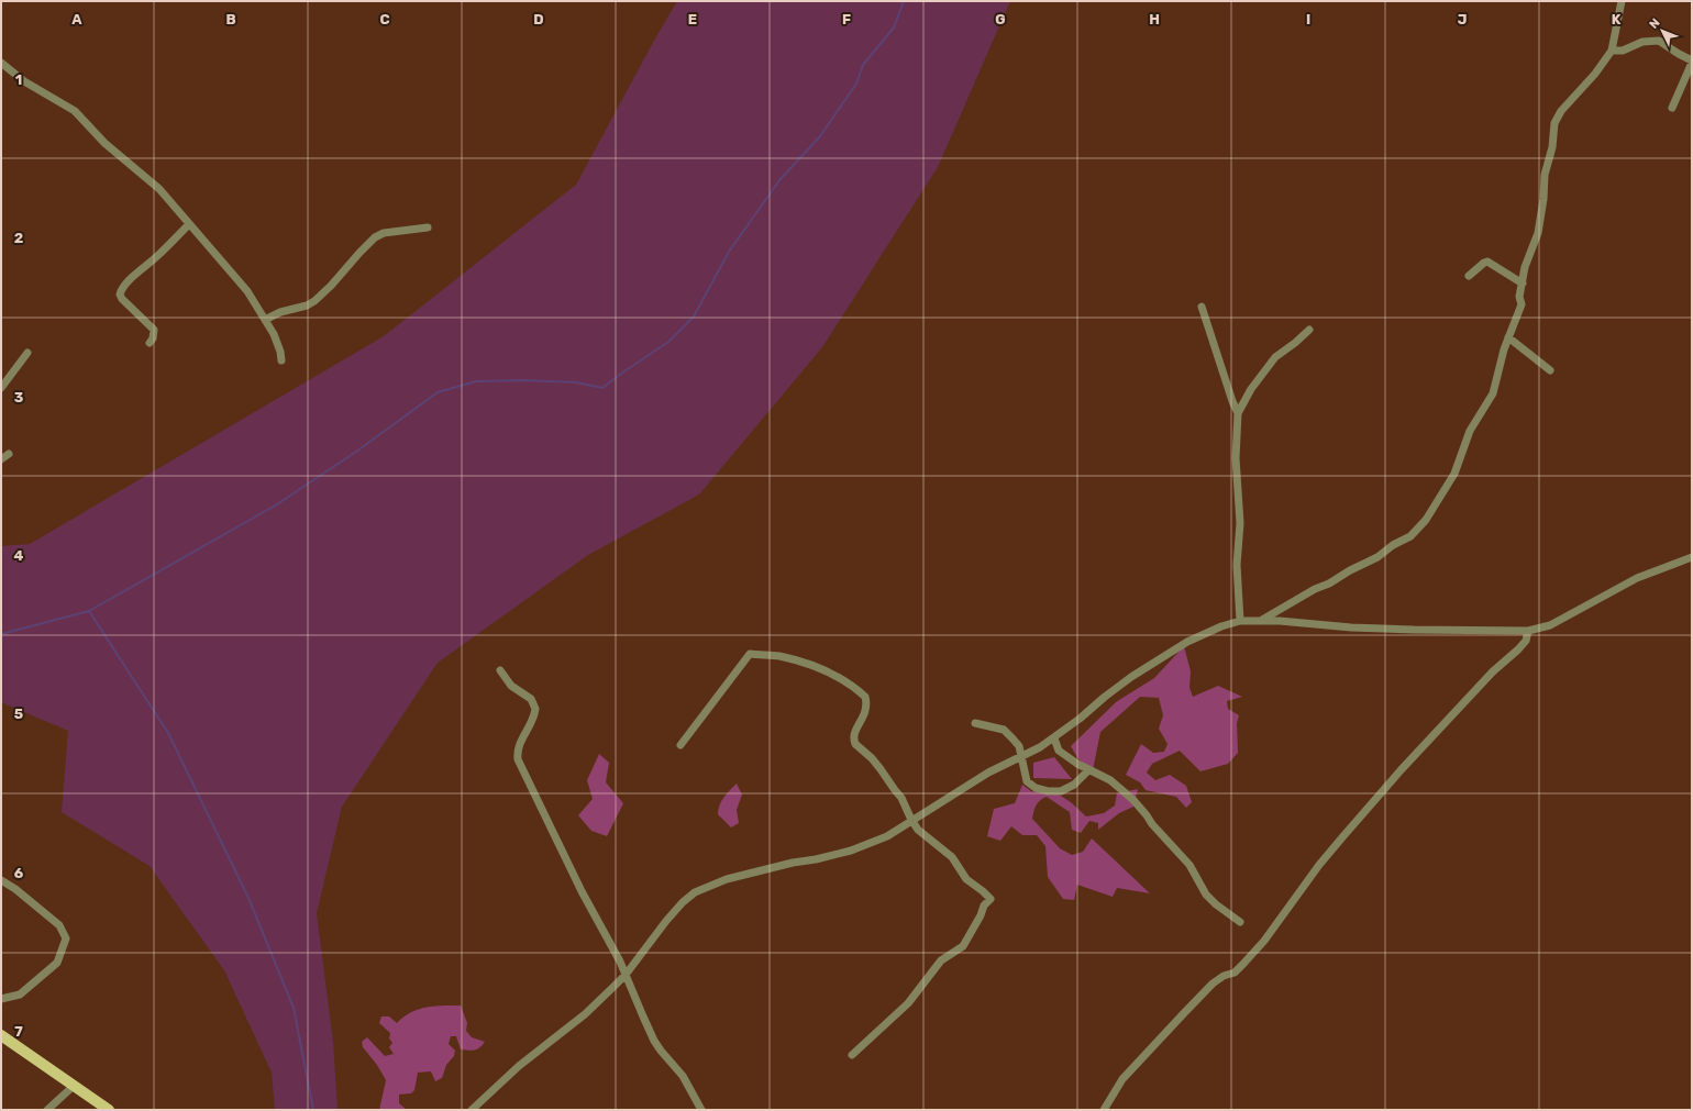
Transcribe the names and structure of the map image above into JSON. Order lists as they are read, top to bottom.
{
  "north": "top left",
  "grid": {
    "columns": [
      "A",
      "B",
      "C",
      "D",
      "E",
      "F",
      "G",
      "H",
      "I",
      "J",
      "K"
    ],
    "rows": [
      "1",
      "2",
      "3",
      "4",
      "5",
      "6",
      "7"
    ]
  }
}
